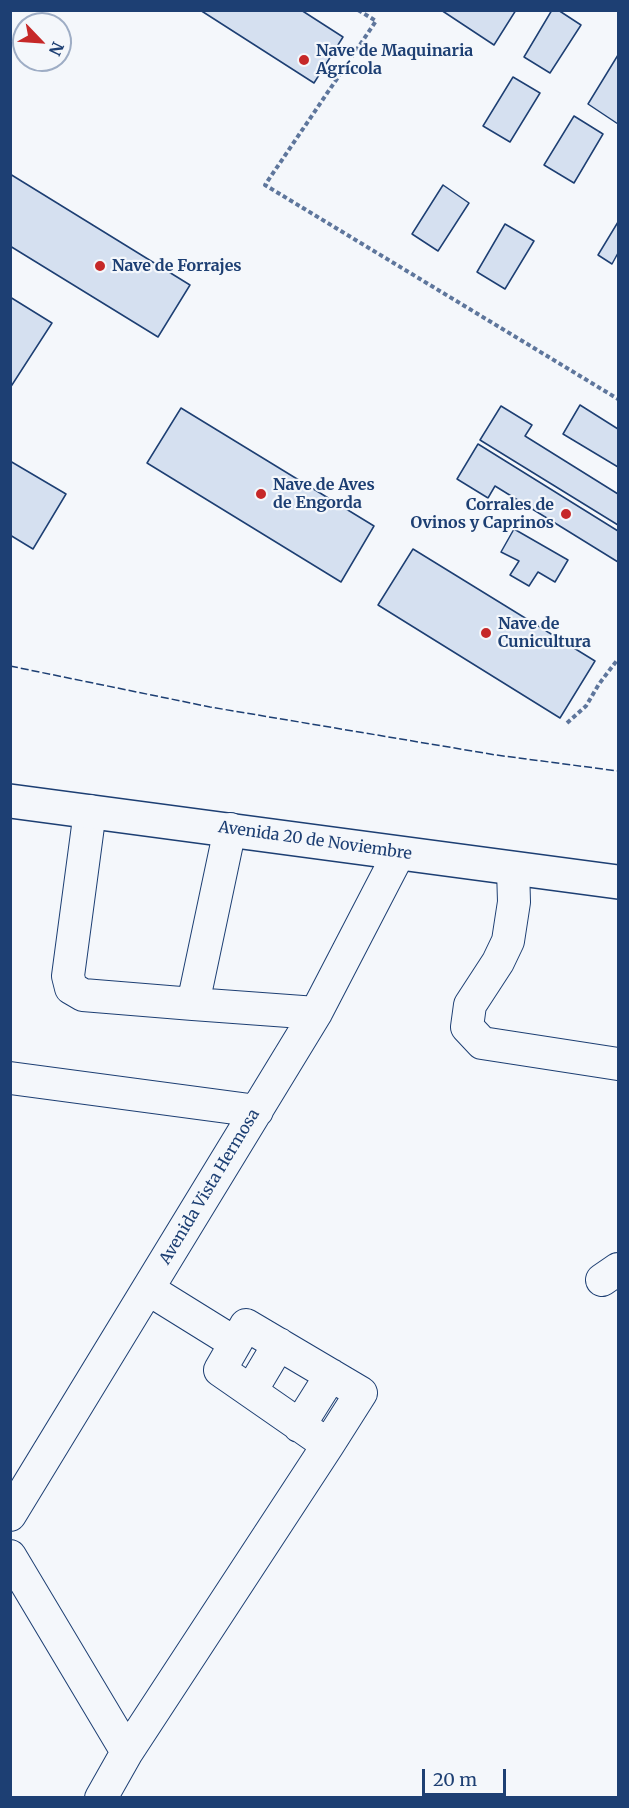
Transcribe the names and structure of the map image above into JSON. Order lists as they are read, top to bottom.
{
  "streets": {
    "main road": ["Avenida 20 de Noviembre"],
    "street": ["Avenida Vista Hermosa"]
  },
  "crossings": [
    ["Avenida 20 de Noviembre", "Avenida Vista Hermosa"]
  ],
  "places": [
    "Nave de Maquinaria Agrícola",
    "Nave de Forrajes",
    "Nave de Aves de Engorda",
    "Corrales de Ovinos y Caprinos",
    "Nave de Cunicultura"
  ],
  "scale_bar": "20 m",
  "north": "bottom right"
}
